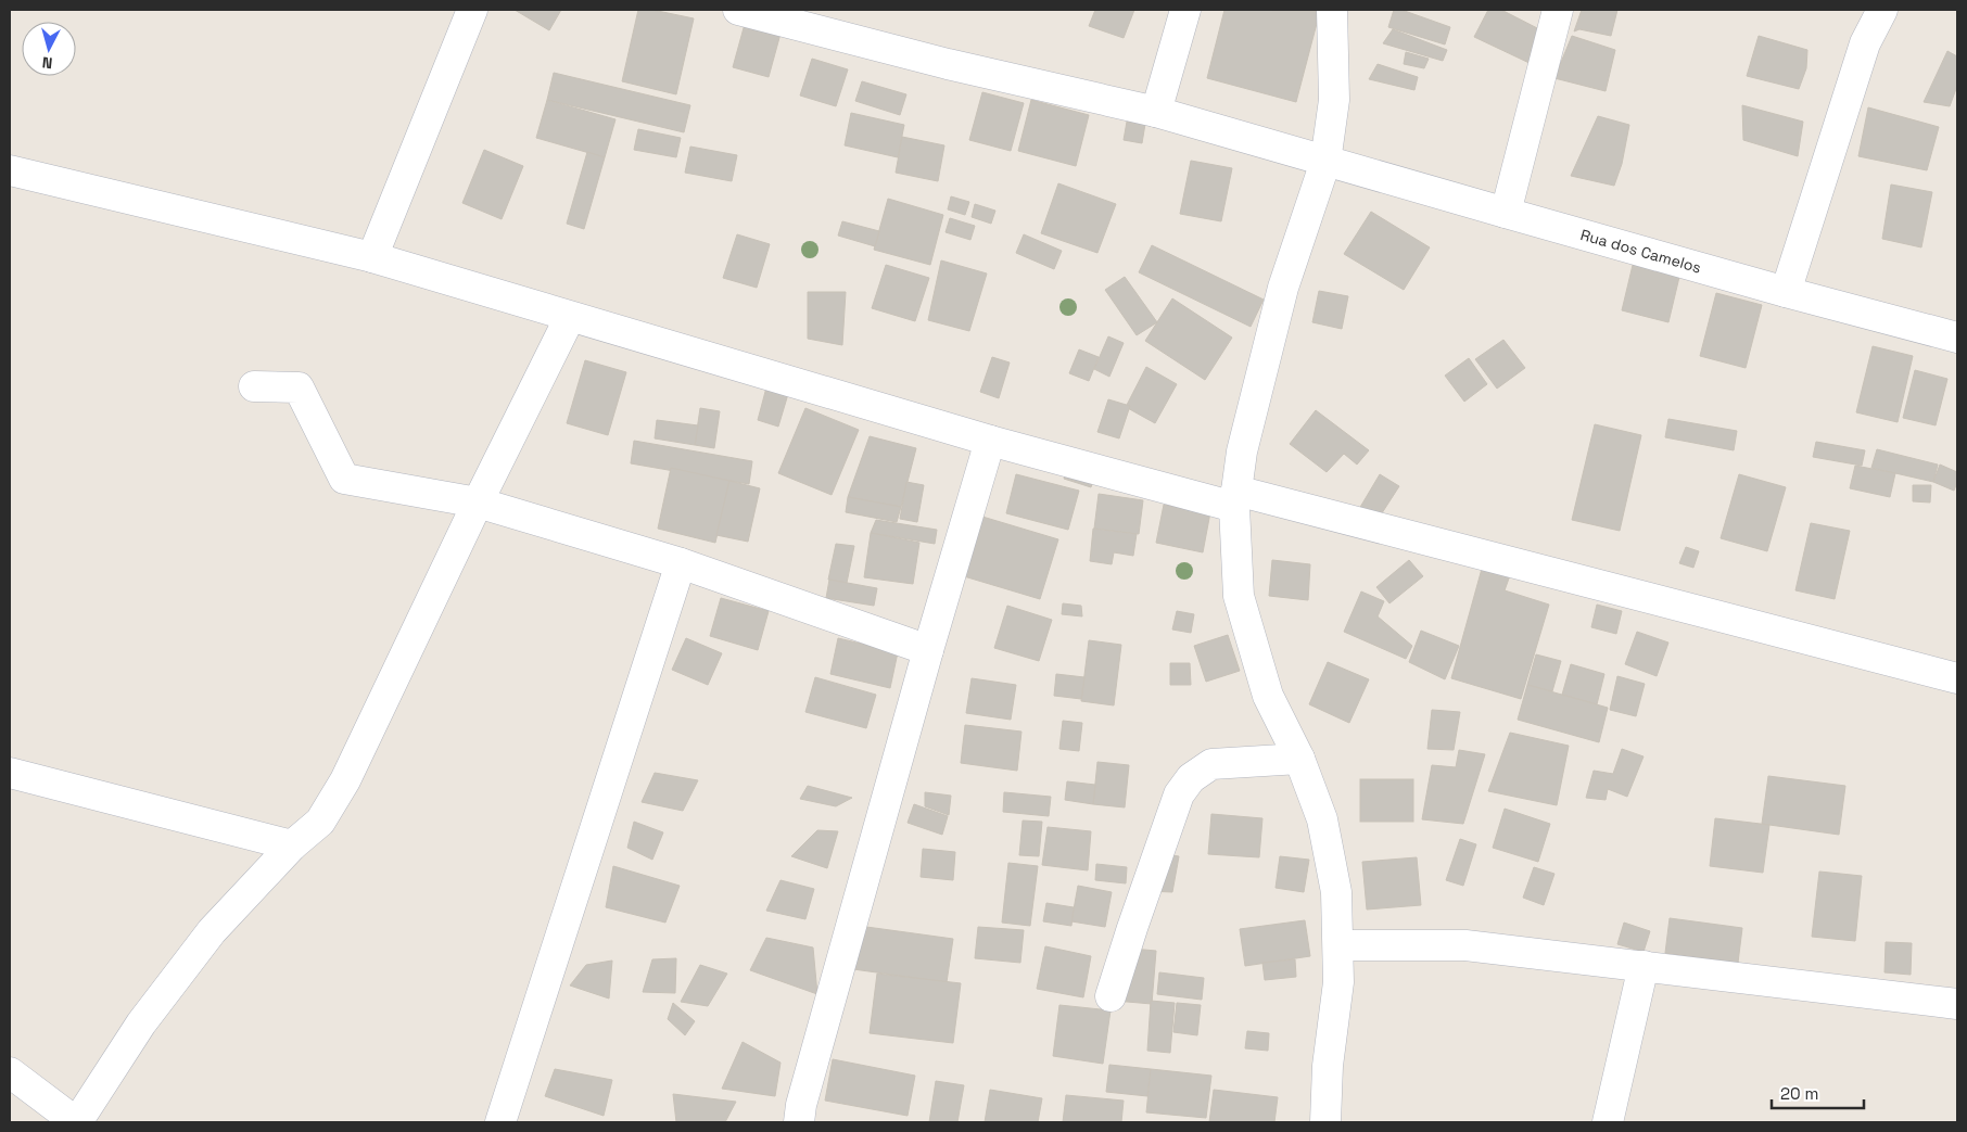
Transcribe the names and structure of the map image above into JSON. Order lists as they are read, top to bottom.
{
  "streets": {
    "street": ["Rua dos Camelos"]
  },
  "scale_bar": "20 m",
  "north": "bottom"
}
